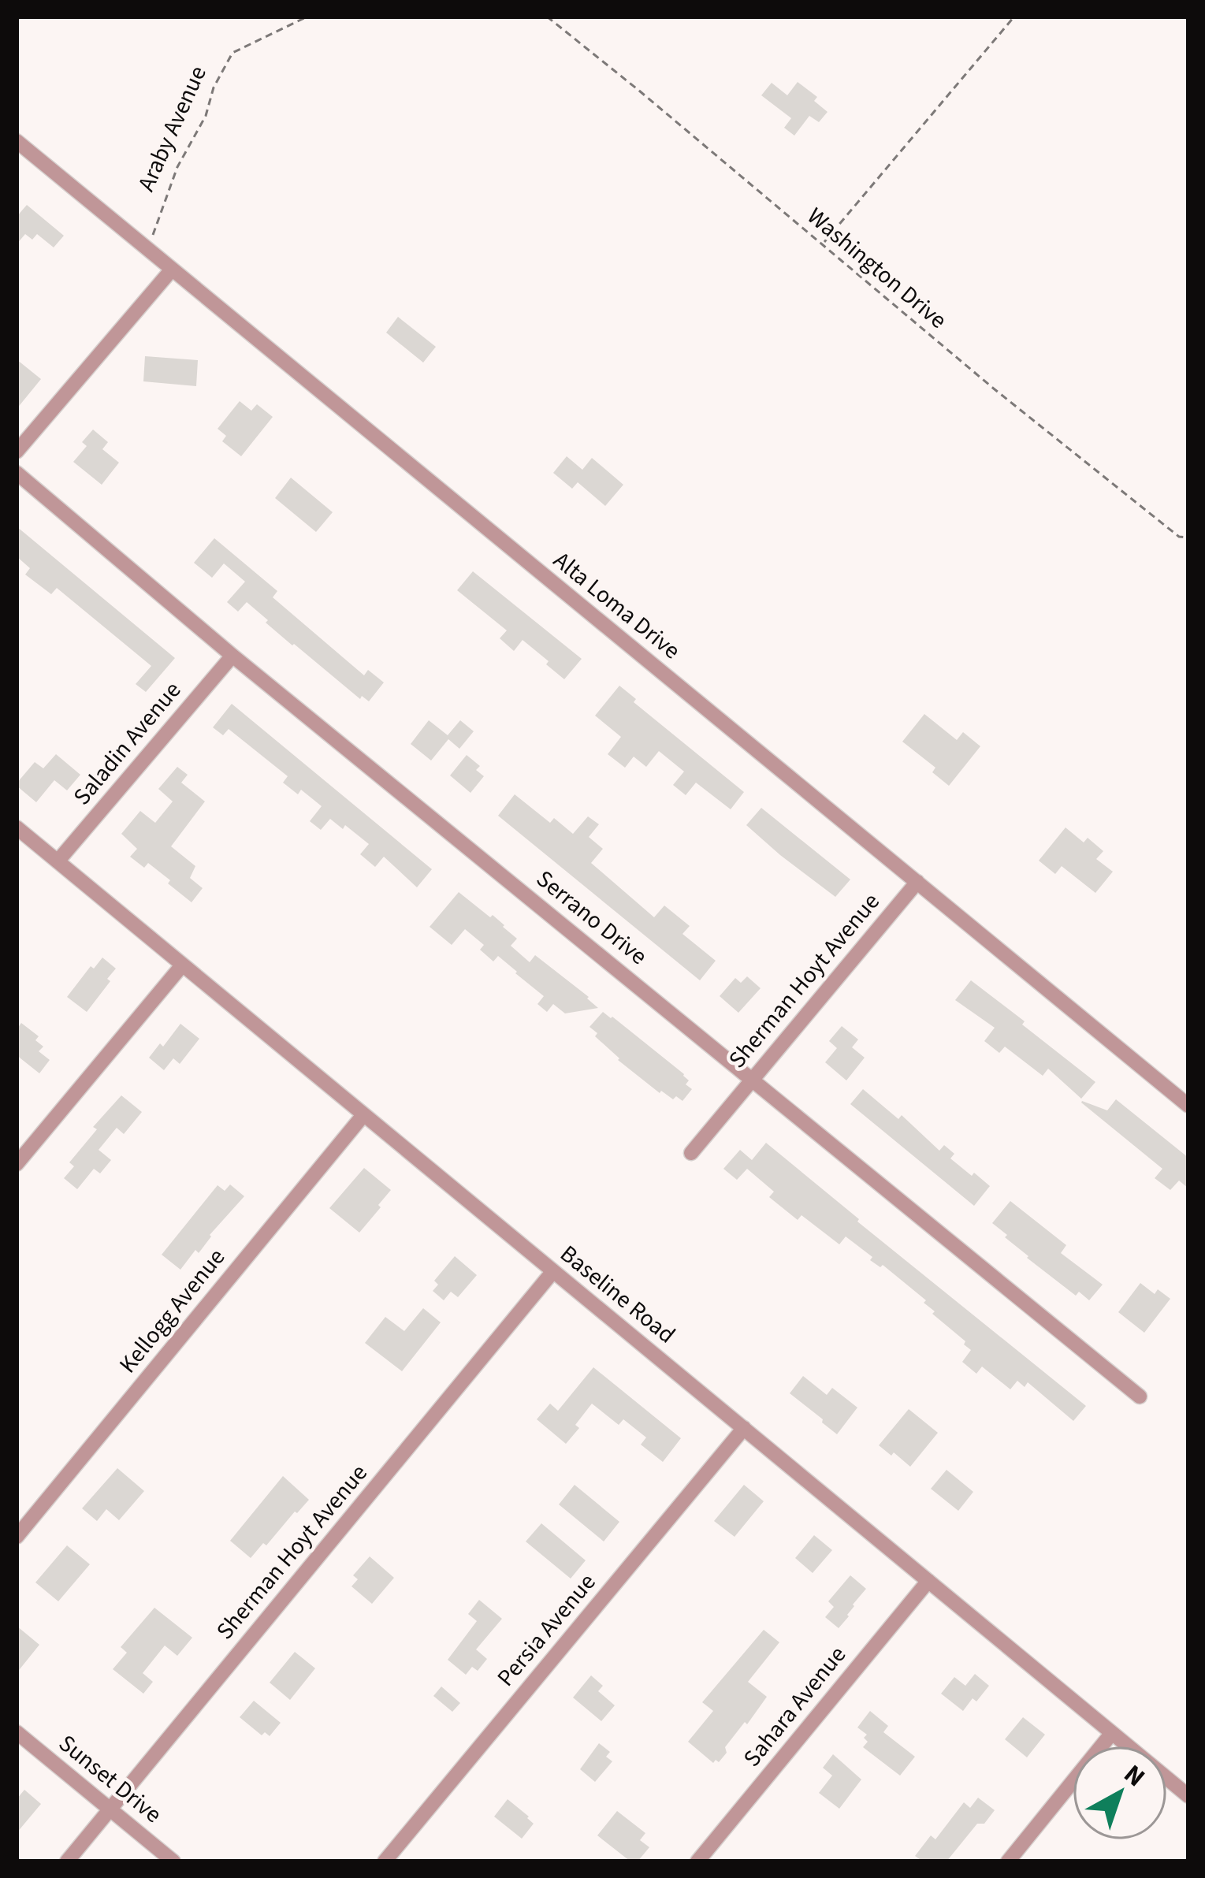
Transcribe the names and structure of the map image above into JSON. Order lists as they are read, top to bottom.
{
  "streets": {
    "street": [
      "Alta Loma Drive",
      "Saladin Avenue",
      "Serrano Drive",
      "Sherman Hoyt Avenue",
      "Baseline Road",
      "Kellogg Avenue",
      "Persia Avenue",
      "Sahara Avenue",
      "Sunset Drive"
    ],
    "path": ["Araby Avenue", "Washington Drive"]
  },
  "crossings": [
    ["Araby Avenue", "Alta Loma Drive"],
    ["Alta Loma Drive", "Sherman Hoyt Avenue"],
    ["Saladin Avenue", "Serrano Drive"],
    ["Saladin Avenue", "Baseline Road"],
    ["Serrano Drive", "Sherman Hoyt Avenue"],
    ["Sherman Hoyt Avenue", "Baseline Road"],
    ["Sherman Hoyt Avenue", "Sunset Drive"],
    ["Baseline Road", "Kellogg Avenue"],
    ["Baseline Road", "Persia Avenue"],
    ["Baseline Road", "Sahara Avenue"]
  ],
  "north": "top right"
}
